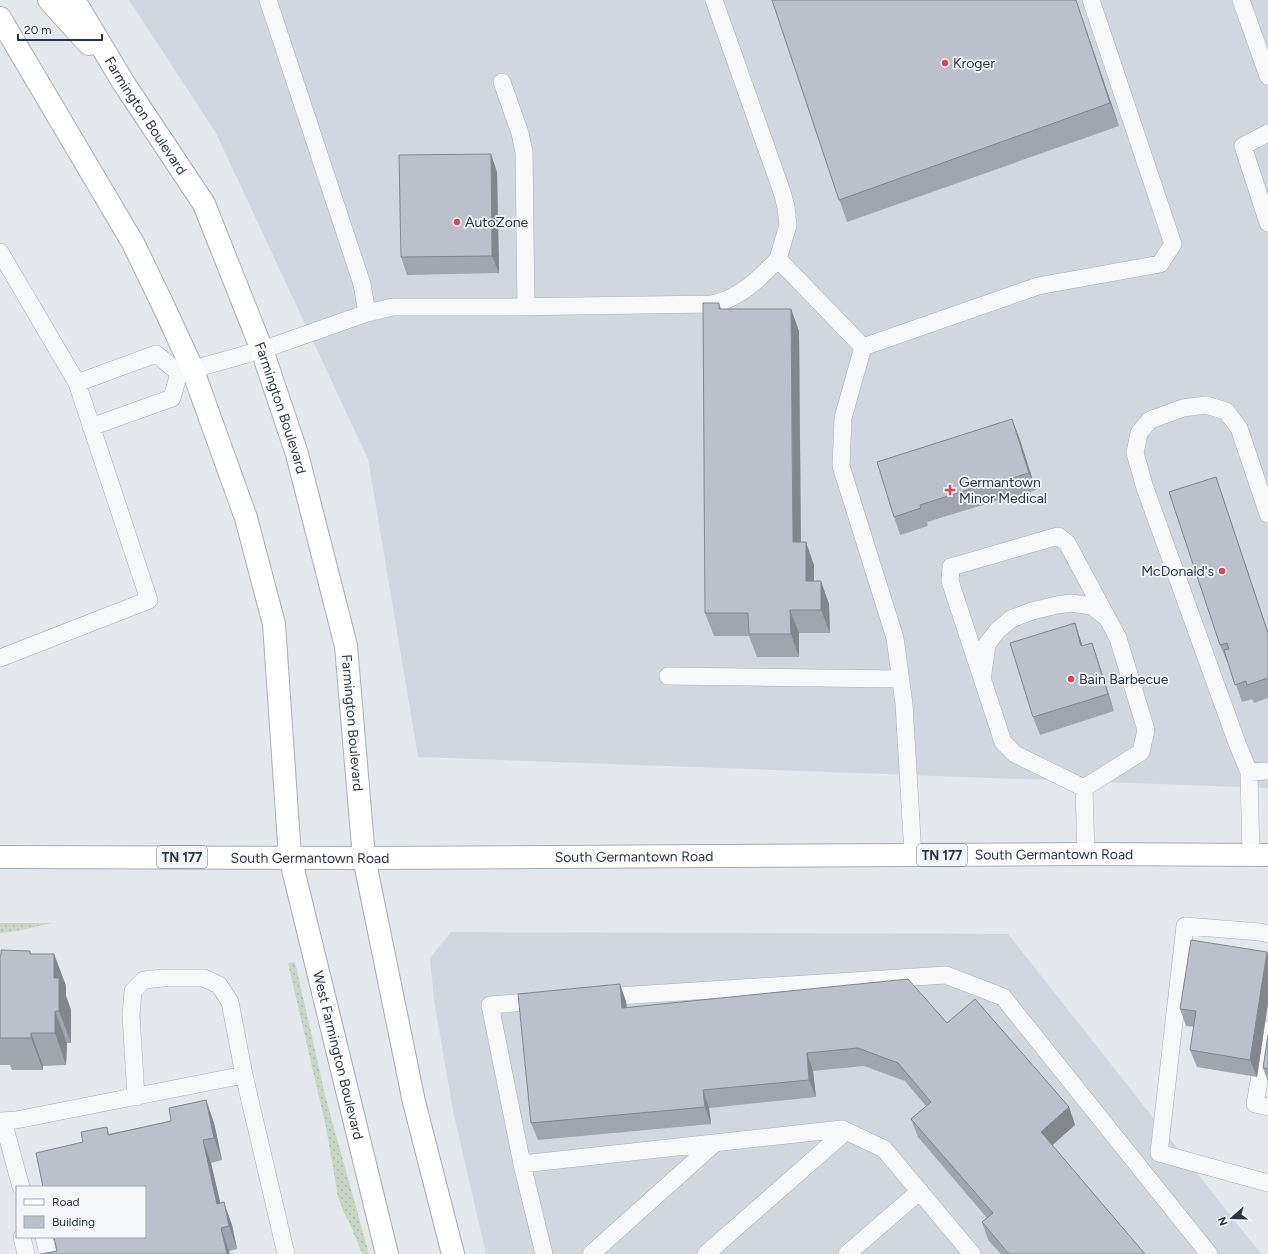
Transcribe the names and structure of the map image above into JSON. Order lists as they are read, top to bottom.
{
  "streets": {
    "main road": [
      "Farmington Boulevard",
      "TN 177",
      "South Germantown Road",
      "West Farmington Boulevard"
    ]
  },
  "crossings": [
    ["Farmington Boulevard", "South Germantown Road"],
    ["South Germantown Road", "West Farmington Boulevard"]
  ],
  "places": {
    "other": [
      "Kroger",
      "AutoZone",
      "McDonald's",
      "Bain Barbecue"
    ],
    "health": ["Germantown Minor Medical"]
  },
  "legend": ["Road", "Building"],
  "scale_bar": "20 m",
  "north": "left"
}
